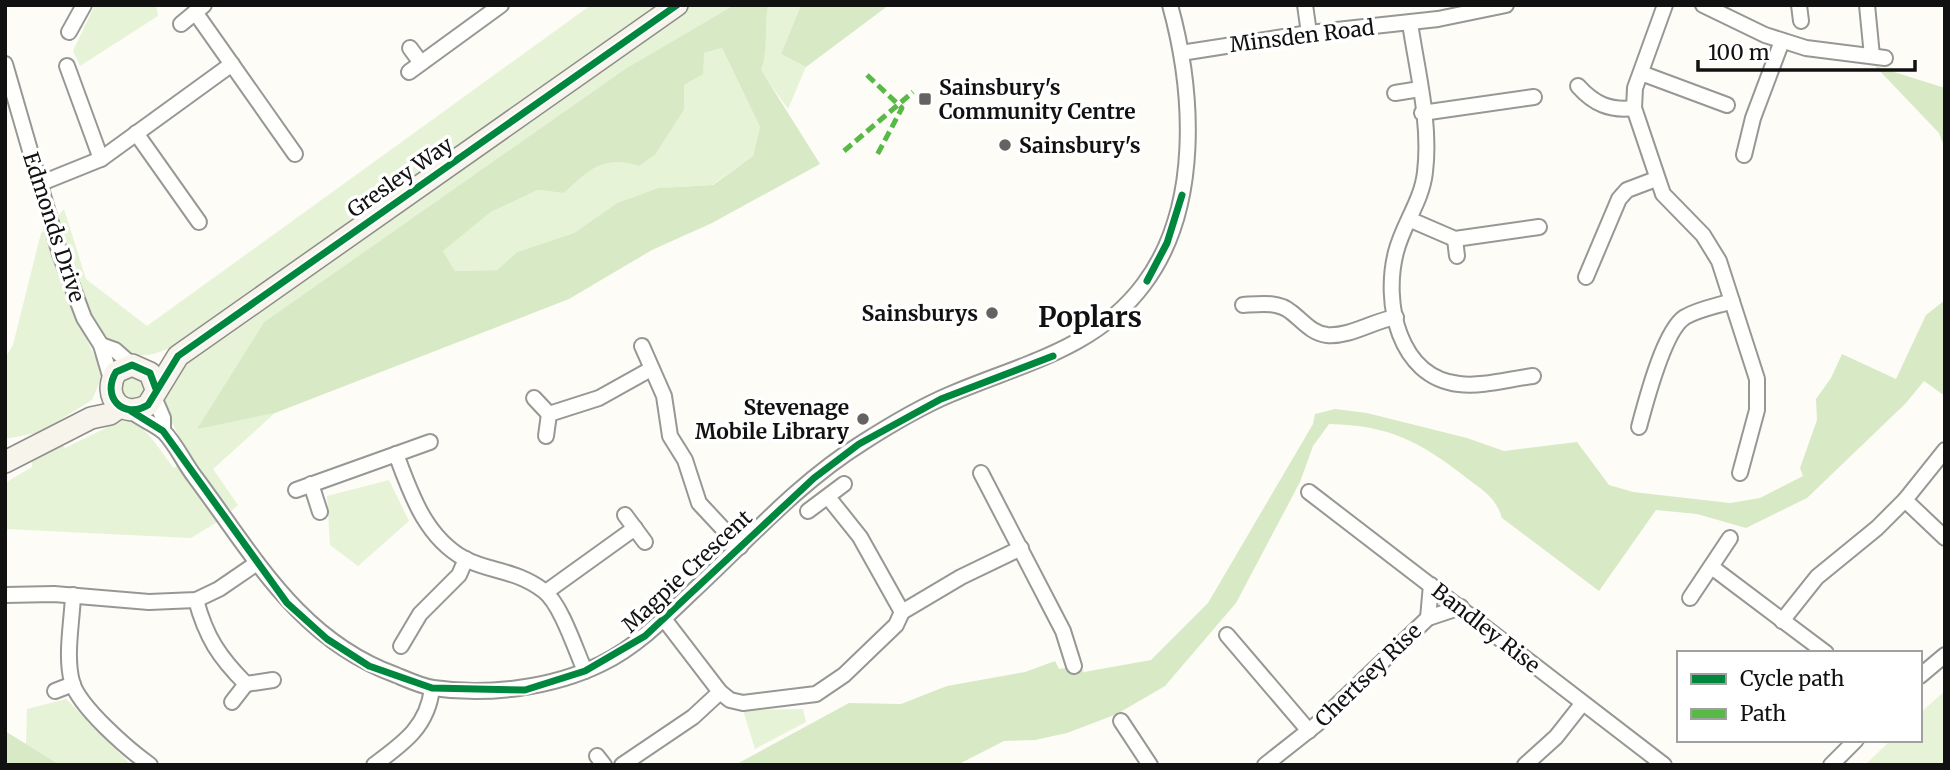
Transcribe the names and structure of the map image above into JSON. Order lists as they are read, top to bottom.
{
  "streets": {
    "street": [
      "Minsden Road",
      "Gresley Way",
      "Edmonds Drive",
      "Magpie Crescent",
      "Bandley Rise",
      "Chertsey Rise"
    ]
  },
  "crossings": [
    ["Minsden Road", "Magpie Crescent"],
    ["Gresley Way", "Edmonds Drive"],
    ["Gresley Way", "Magpie Crescent"],
    ["Edmonds Drive", "Magpie Crescent"],
    ["Bandley Rise", "Chertsey Rise"]
  ],
  "districts": ["Poplars"],
  "places": {
    "transit": ["Sainsbury's Community Centre"],
    "other": ["Sainsbury's", "Sainsburys", "Stevenage Mobile Library"]
  },
  "legend": ["Cycle path", "Path"],
  "scale_bar": "100 m"
}
